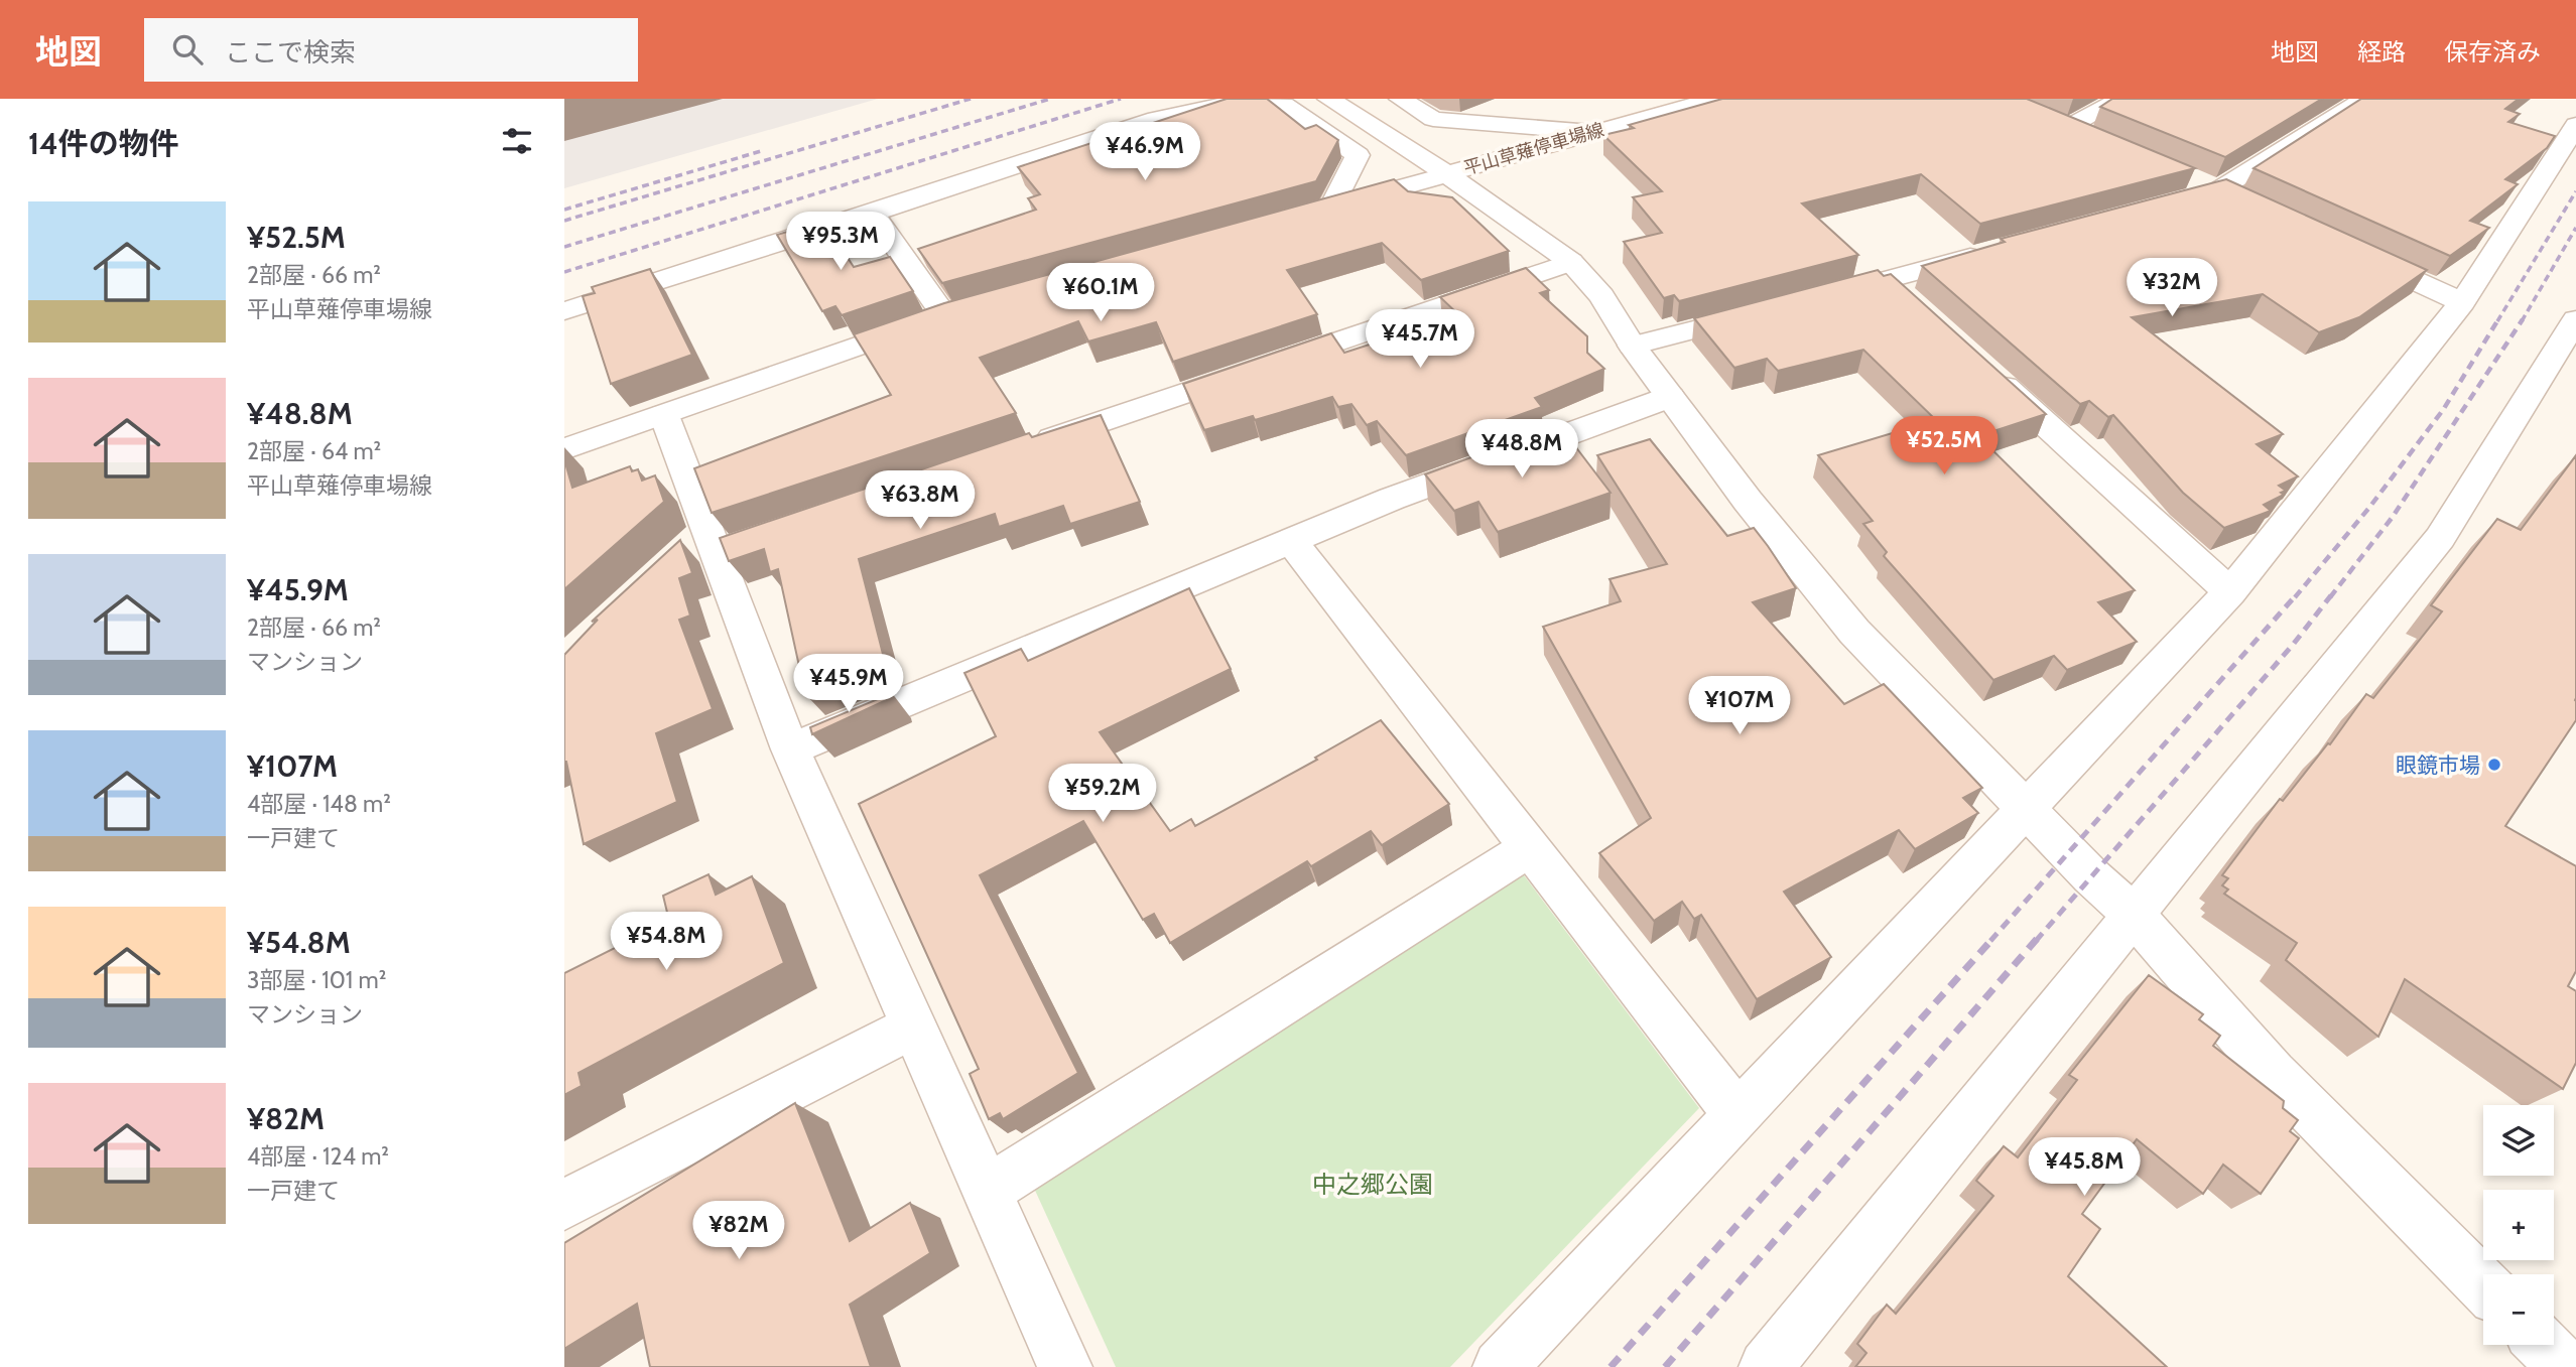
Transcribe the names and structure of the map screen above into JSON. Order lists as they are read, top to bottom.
{
  "streets": {
    "street": ["平山草薙停車場線"]
  },
  "parks": ["中之郷公園"],
  "places": ["眼鏡市場"],
  "page": {
    "header": "地図",
    "search": "ここで検索",
    "nav": ["地図", "経路", "保存済み"],
    "heading": "14件の物件",
    "price": [
      "¥46.9M",
      "¥95.3M",
      "¥32M",
      "¥60.1M",
      "¥45.7M",
      "¥52.5M",
      "¥48.8M",
      "¥63.8M",
      "¥45.9M",
      "¥107M",
      "¥59.2M",
      "¥54.8M",
      "¥45.8M",
      "¥82M"
    ],
    "list": [
      {
        "name": "¥52.5M",
        "note": "2部屋 · 66 m² · 平山草薙停車場線"
      },
      {
        "name": "¥48.8M",
        "note": "2部屋 · 64 m² · 平山草薙停車場線"
      },
      {
        "name": "¥45.9M",
        "note": "2部屋 · 66 m² · マンション"
      },
      {
        "name": "¥107M",
        "note": "4部屋 · 148 m² · 一戸建て"
      },
      {
        "name": "¥54.8M",
        "note": "3部屋 · 101 m² · マンション"
      },
      {
        "name": "¥82M",
        "note": "4部屋 · 124 m² · 一戸建て"
      }
    ],
    "map_buttons": ["+", "−"]
  }
}
